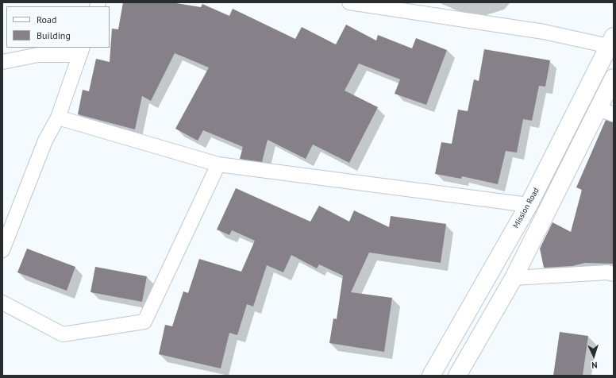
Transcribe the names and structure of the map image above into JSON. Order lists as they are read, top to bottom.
{
  "streets": {
    "street": ["Mission Road"]
  },
  "legend": ["Road", "Building"],
  "north": "bottom"
}
